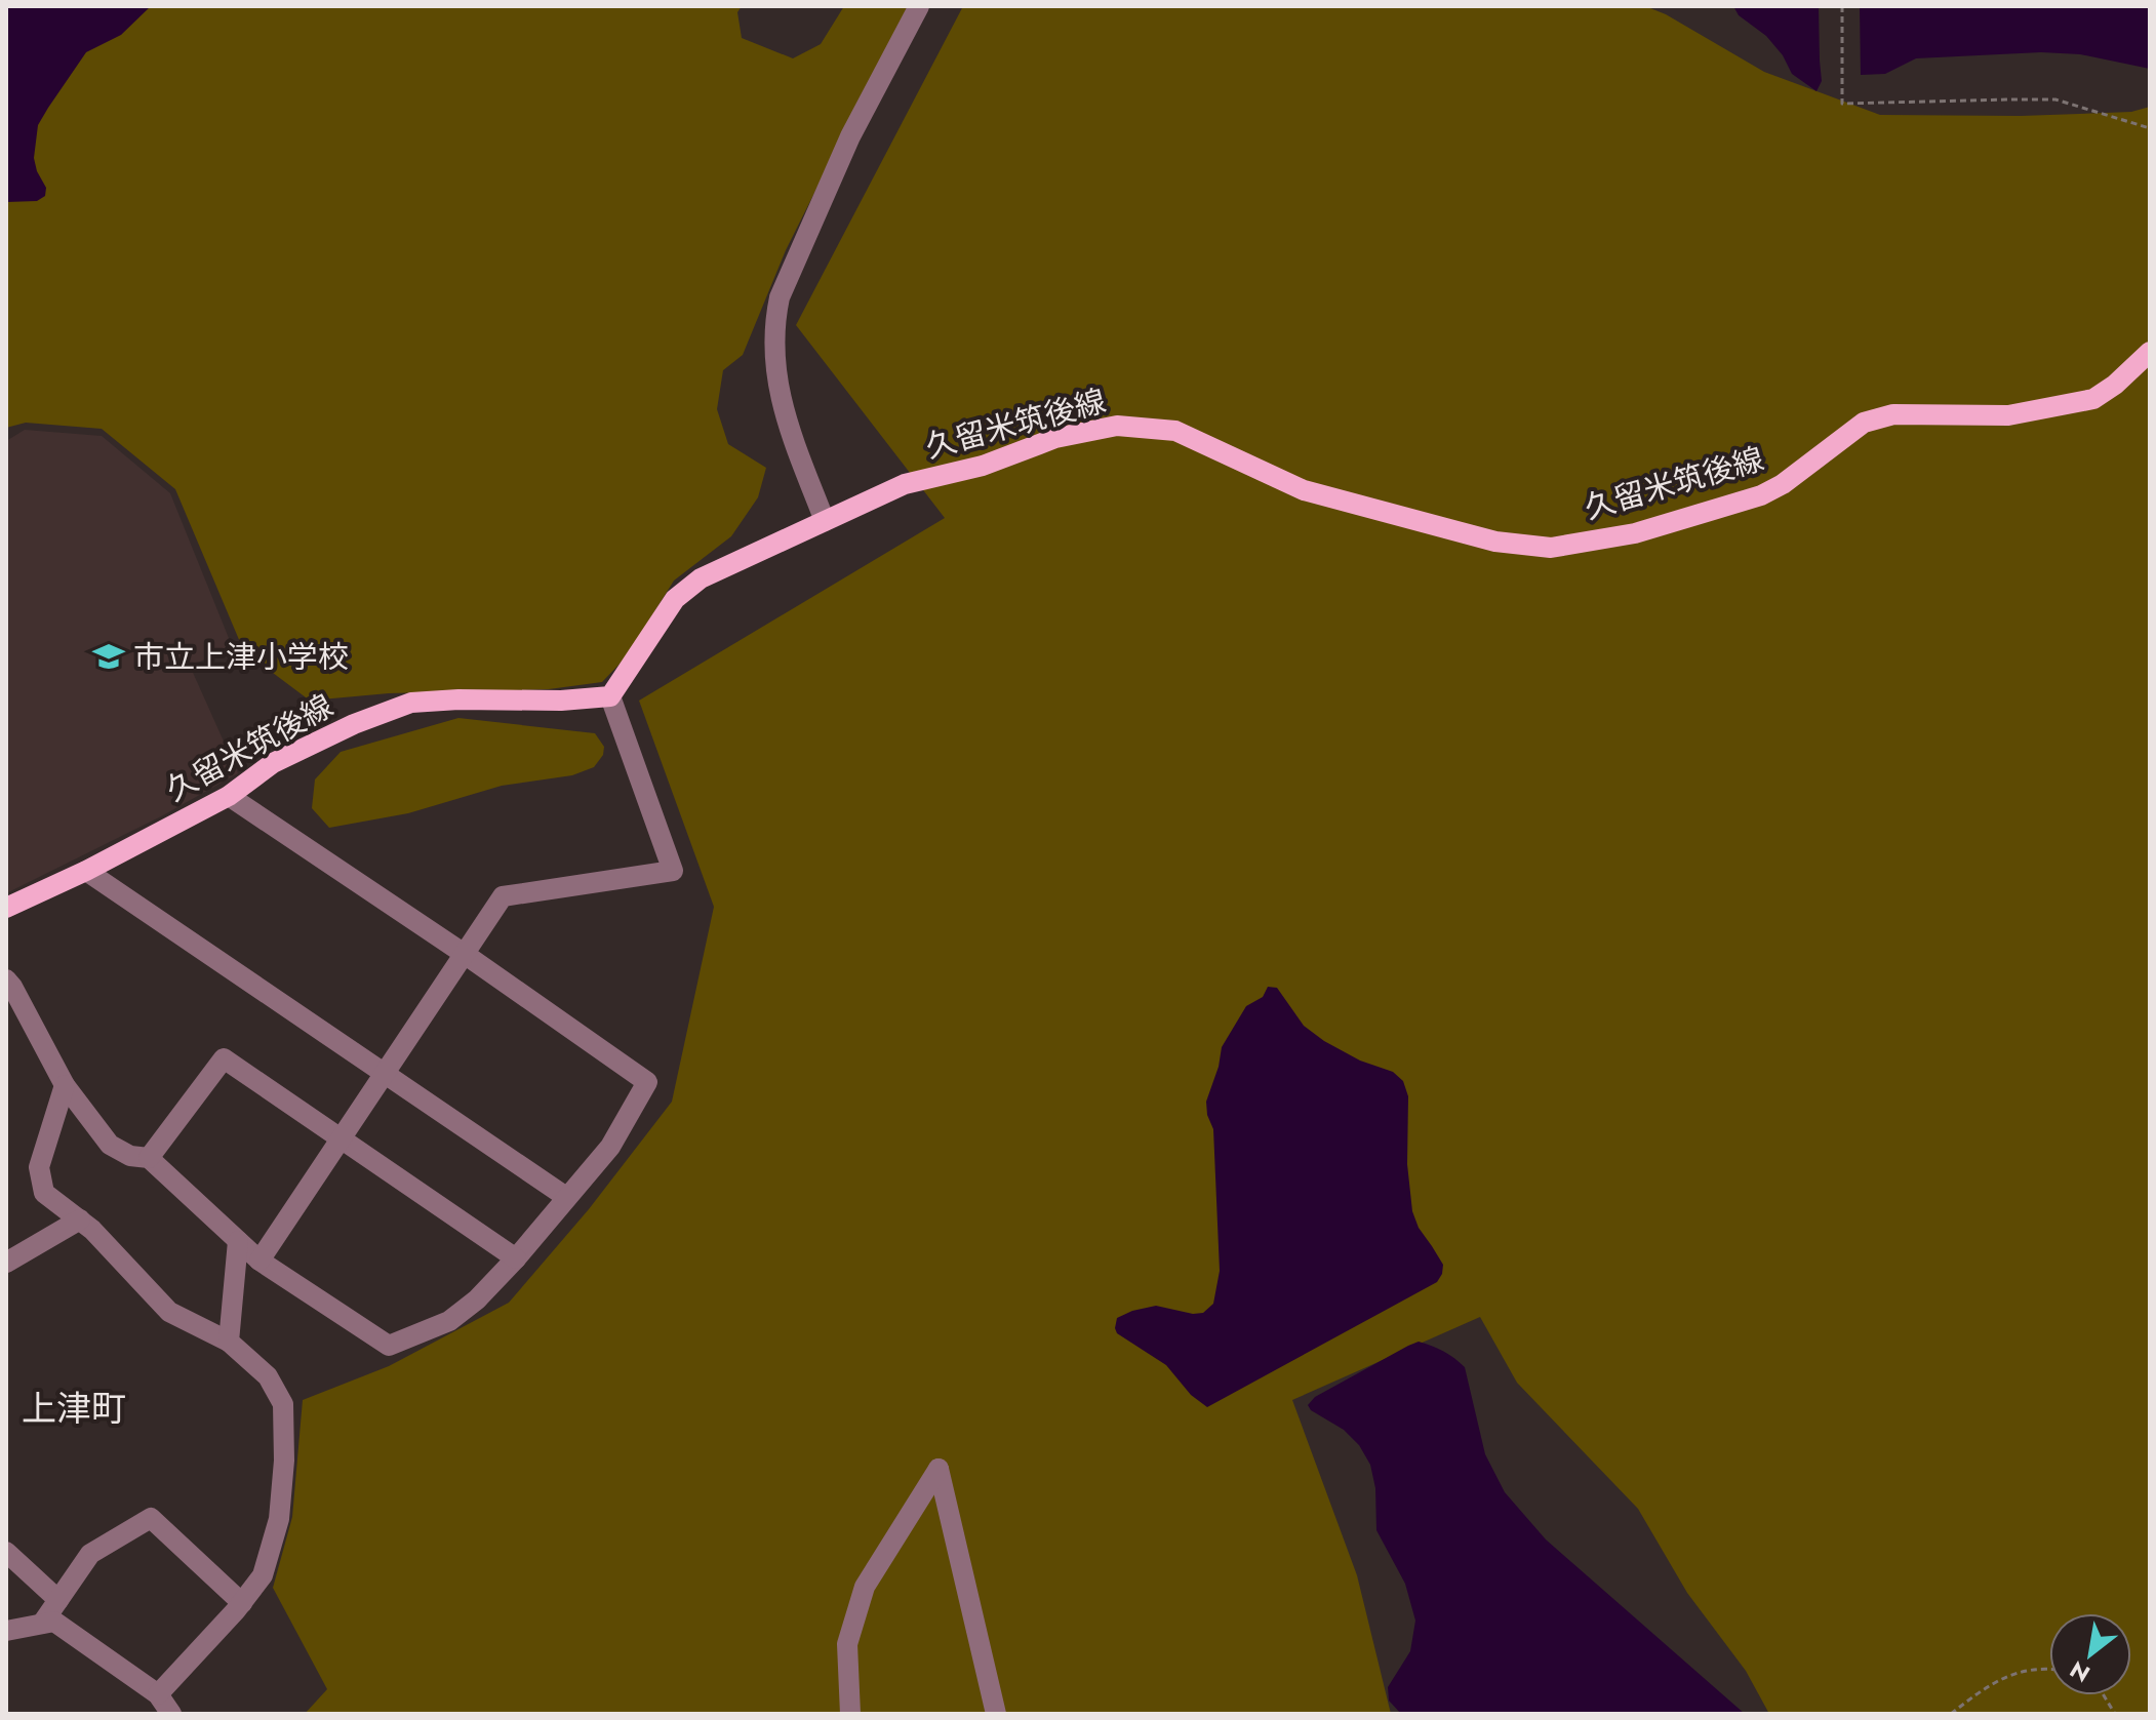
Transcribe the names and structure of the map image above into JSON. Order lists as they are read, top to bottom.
{
  "streets": {
    "main road": ["久留米筑後線"]
  },
  "districts": ["上津町"],
  "places": {
    "school or university": ["市立上津小学校"]
  },
  "north": "bottom left"
}
